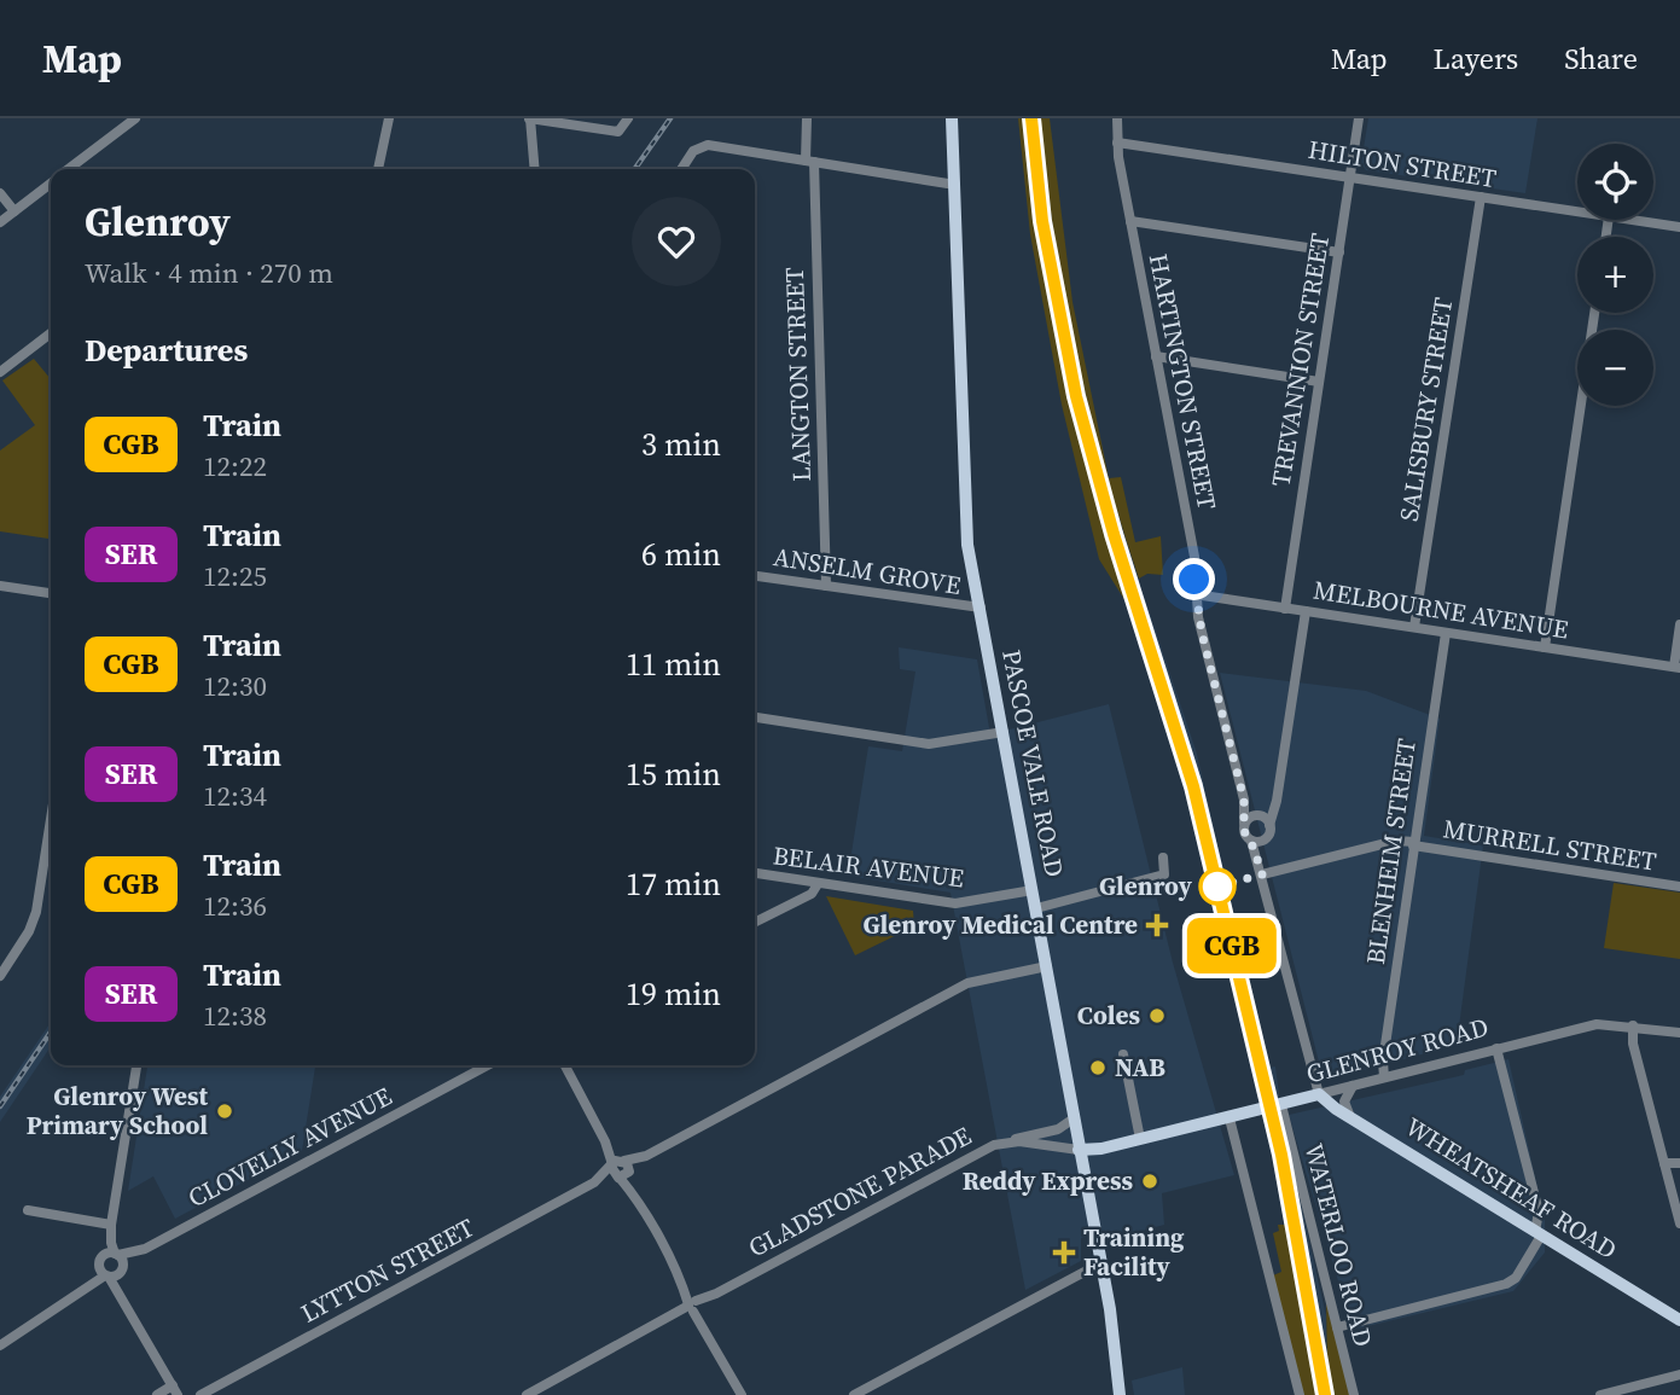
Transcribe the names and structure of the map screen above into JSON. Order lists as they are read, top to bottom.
{
  "streets": {
    "main road": ["PASCOE VALE ROAD", "GLENROY ROAD", "WHEATSHEAF ROAD"],
    "street": [
      "HILTON STREET",
      "TREVANNION STREET",
      "LANGTON STREET",
      "HARTINGTON STREET",
      "SALISBURY STREET",
      "ANSELM GROVE",
      "MELBOURNE AVENUE",
      "MURRELL STREET",
      "BLENHEIM STREET",
      "BELAIR AVENUE",
      "CLOVELLY AVENUE",
      "GLADSTONE PARADE",
      "WATERLOO ROAD",
      "LYTTON STREET"
    ]
  },
  "crossings": [
    ["HILTON STREET", "TREVANNION STREET"],
    ["HILTON STREET", "HARTINGTON STREET"],
    ["HILTON STREET", "SALISBURY STREET"],
    ["TREVANNION STREET", "MELBOURNE AVENUE"],
    ["LANGTON STREET", "ANSELM GROVE"],
    ["HARTINGTON STREET", "MELBOURNE AVENUE"],
    ["SALISBURY STREET", "MELBOURNE AVENUE"],
    ["ANSELM GROVE", "PASCOE VALE ROAD"],
    ["MELBOURNE AVENUE", "BLENHEIM STREET"],
    ["PASCOE VALE ROAD", "BELAIR AVENUE"],
    ["PASCOE VALE ROAD", "GLENROY ROAD"],
    ["PASCOE VALE ROAD", "GLADSTONE PARADE"],
    ["MURRELL STREET", "BLENHEIM STREET"],
    ["BLENHEIM STREET", "GLENROY ROAD"],
    ["GLENROY ROAD", "WHEATSHEAF ROAD"],
    ["GLENROY ROAD", "GLADSTONE PARADE"],
    ["GLENROY ROAD", "WATERLOO ROAD"]
  ],
  "places": {
    "other": [
      "Glenroy",
      "Coles",
      "NAB",
      "Glenroy West Primary School",
      "Reddy Express"
    ],
    "health": ["Glenroy Medical Centre", "Training Facility"]
  },
  "page": {
    "header": "Map",
    "nav": ["Map", "Layers", "Share"],
    "on_map": "CGB",
    "map_buttons": ["+", "−"],
    "heading": [
      ["Glenroy", "Walk · 4 min · 270 m"],
      "Departures"
    ],
    "list": [
      {
        "mark": "CGB",
        "name": "Train",
        "note": "12:22",
        "value": "3 min"
      },
      {
        "mark": "SER",
        "name": "Train",
        "note": "12:25",
        "value": "6 min"
      },
      {
        "mark": "CGB",
        "name": "Train",
        "note": "12:30",
        "value": "11 min"
      },
      {
        "mark": "SER",
        "name": "Train",
        "note": "12:34",
        "value": "15 min"
      },
      {
        "mark": "CGB",
        "name": "Train",
        "note": "12:36",
        "value": "17 min"
      },
      {
        "mark": "SER",
        "name": "Train",
        "note": "12:38",
        "value": "19 min"
      }
    ]
  }
}
